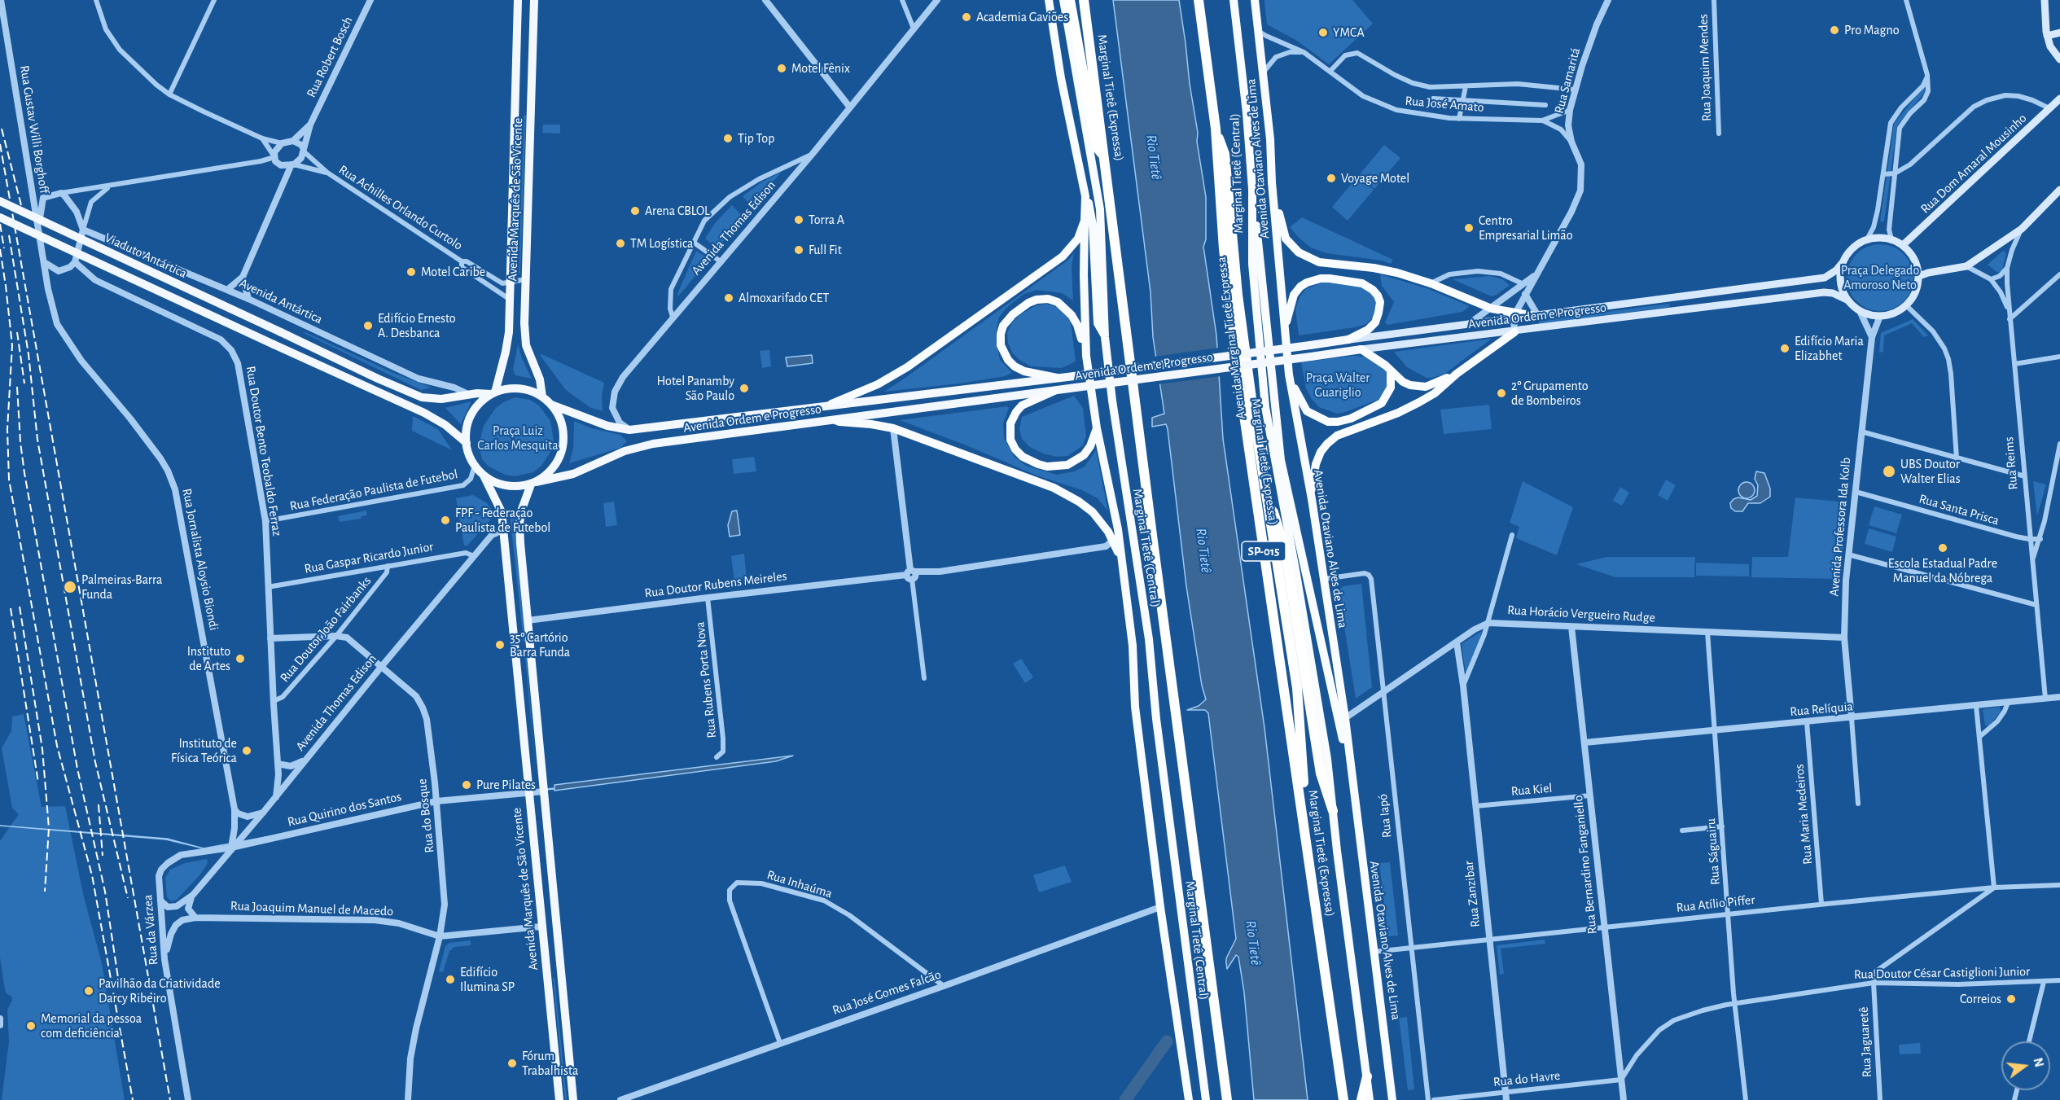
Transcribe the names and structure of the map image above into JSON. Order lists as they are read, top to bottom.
{
  "streets": {
    "highway": [
      "Marginal Tietê (Expressa)",
      "Avenida Otaviano Alves de Lima",
      "Marginal Tietê (Central)",
      "Avenida Marginal Tietê Expressa",
      "SP-015"
    ],
    "main road": [
      "Rua Dom Amaral Mousinho",
      "Avenida Marquês de São Vicente",
      "Viaduto Antártica",
      "Avenida Antártica",
      "Avenida Ordem e Progresso",
      "Rua Reims"
    ],
    "street": [
      "Rua Robert Bosch",
      "Rua Joaquim Mendes",
      "Rua Samaritá",
      "Rua José Amato",
      "Rua Gustav Willi Borghoff",
      "Rua Achilles Orlando Curtolo",
      "Avenida Thomas Edison",
      "Rua Doutor Bento Teobaldo Ferraz",
      "Rua Federação Paulista de Futebol",
      "Rua Santa Prisca",
      "Avenida Professora Ida Kolb",
      "Rua Gaspar Ricardo Junior",
      "Rua Jornalista Aloysio Biondi",
      "Rua Doutor Rubens Meireles",
      "Rua Horácio Vergueiro Rudge",
      "Rua Doutor João Fairbanks",
      "Rua Rubens Porta Nova",
      "Rua Relíquia",
      "Rua Kiel",
      "Rua Quirino dos Santos",
      "Rua Maria Medeiros",
      "Rua do Bosque",
      "Rua Iapó",
      "Rua Ságuairu",
      "Rua Bernardino Fanganiello",
      "Rua Inhaúma",
      "Rua Zanzibar",
      "Rua Atílio Piffer",
      "Rua Joaquim Manuel de Macedo",
      "Rua da Várzea",
      "Rua Doutor César Castiglioni Junior",
      "Rua José Gomes Falcão",
      "Rua Jaguaretê",
      "Rua do Havre"
    ]
  },
  "crossings": [
    ["Rua Robert Bosch", "Rua Achilles Orlando Curtolo"],
    ["Rua Samaritá", "Rua José Amato"],
    ["Rua Samaritá", "Avenida Ordem e Progresso"],
    ["Marginal Tietê (Expressa)", "Avenida Marginal Tietê Expressa"],
    ["Rua José Amato", "Avenida Otaviano Alves de Lima"],
    ["Rua Gustav Willi Borghoff", "Rua Jornalista Aloysio Biondi"],
    ["Avenida Otaviano Alves de Lima", "Rua Horácio Vergueiro Rudge"],
    ["Avenida Otaviano Alves de Lima", "Rua Iapó"],
    ["Avenida Otaviano Alves de Lima", "Rua Atílio Piffer"],
    ["Rua Dom Amaral Mousinho", "Avenida Ordem e Progresso"],
    ["Rua Dom Amaral Mousinho", "Avenida Professora Ida Kolb"],
    ["Avenida Marquês de São Vicente", "Rua Achilles Orlando Curtolo"],
    ["Avenida Marquês de São Vicente", "Avenida Thomas Edison"],
    ["Avenida Marquês de São Vicente", "Viaduto Antártica"],
    ["Avenida Marquês de São Vicente", "Avenida Antártica"],
    ["Avenida Marquês de São Vicente", "Avenida Ordem e Progresso"],
    ["Avenida Marquês de São Vicente", "Rua Federação Paulista de Futebol"],
    ["Avenida Marquês de São Vicente", "Rua Doutor Rubens Meireles"],
    ["Avenida Marquês de São Vicente", "Rua Quirino dos Santos"],
    ["Avenida Marquês de São Vicente", "Rua Joaquim Manuel de Macedo"],
    ["Avenida Thomas Edison", "Avenida Ordem e Progresso"],
    ["Avenida Thomas Edison", "Rua Doutor Bento Teobaldo Ferraz"],
    ["Avenida Thomas Edison", "Rua Gaspar Ricardo Junior"],
    ["Avenida Thomas Edison", "Rua Jornalista Aloysio Biondi"],
    ["Avenida Thomas Edison", "Rua Quirino dos Santos"],
    ["Avenida Thomas Edison", "Rua do Bosque"],
    ["Avenida Thomas Edison", "Rua da Várzea"],
    ["Viaduto Antártica", "Avenida Antártica"],
    ["Viaduto Antártica", "Avenida Ordem e Progresso"],
    ["Viaduto Antártica", "Rua Federação Paulista de Futebol"],
    ["Avenida Antártica", "Avenida Ordem e Progresso"],
    ["Avenida Antártica", "Rua Federação Paulista de Futebol"],
    ["Avenida Ordem e Progresso", "Rua Federação Paulista de Futebol"],
    ["Avenida Ordem e Progresso", "Avenida Professora Ida Kolb"],
    ["Rua Doutor Bento Teobaldo Ferraz", "Rua Federação Paulista de Futebol"],
    ["Rua Doutor Bento Teobaldo Ferraz", "Rua Gaspar Ricardo Junior"],
    ["Rua Doutor Bento Teobaldo Ferraz", "Rua Doutor João Fairbanks"],
    ["Rua Doutor Bento Teobaldo Ferraz", "Rua do Bosque"],
    ["Rua Reims", "Rua Santa Prisca"],
    ["Rua Reims", "Rua Relíquia"],
    ["Rua Santa Prisca", "Avenida Professora Ida Kolb"],
    ["Avenida Professora Ida Kolb", "Rua Horácio Vergueiro Rudge"],
    ["Avenida Professora Ida Kolb", "Rua Relíquia"],
    ["Rua Gaspar Ricardo Junior", "Rua Doutor João Fairbanks"],
    ["Rua Jornalista Aloysio Biondi", "Rua Quirino dos Santos"],
    ["Rua Doutor Rubens Meireles", "Rua Rubens Porta Nova"],
    ["Rua Horácio Vergueiro Rudge", "Rua Iapó"],
    ["Rua Horácio Vergueiro Rudge", "Rua Ságuairu"],
    ["Rua Horácio Vergueiro Rudge", "Rua Bernardino Fanganiello"],
    ["Rua Horácio Vergueiro Rudge", "Rua Zanzibar"],
    ["Rua Doutor João Fairbanks", "Rua do Bosque"],
    ["Rua Relíquia", "Rua Maria Medeiros"],
    ["Rua Relíquia", "Rua Ságuairu"],
    ["Rua Relíquia", "Rua Bernardino Fanganiello"],
    ["Rua Kiel", "Rua Bernardino Fanganiello"],
    ["Rua Kiel", "Rua Zanzibar"],
    ["Rua Quirino dos Santos", "Rua do Bosque"],
    ["Rua Quirino dos Santos", "Rua da Várzea"],
    ["Rua Maria Medeiros", "Rua Atílio Piffer"],
    ["Rua do Bosque", "Rua Joaquim Manuel de Macedo"],
    ["Rua Iapó", "Rua Atílio Piffer"],
    ["Rua Ságuairu", "Rua Atílio Piffer"],
    ["Rua Ságuairu", "Rua Doutor César Castiglioni Junior"],
    ["Rua Bernardino Fanganiello", "Rua Atílio Piffer"],
    ["Rua Bernardino Fanganiello", "Rua Doutor César Castiglioni Junior"],
    ["Rua Bernardino Fanganiello", "Rua do Havre"],
    ["Rua Inhaúma", "Rua José Gomes Falcão"],
    ["Rua Zanzibar", "Rua Atílio Piffer"],
    ["Rua Zanzibar", "Rua do Havre"],
    ["Rua Joaquim Manuel de Macedo", "Rua da Várzea"],
    ["Rua Doutor César Castiglioni Junior", "Rua Jaguaretê"],
    ["Rua Doutor César Castiglioni Junior", "Rua do Havre"]
  ],
  "water": ["Rio Tietê"],
  "parks": ["Praça Delegado Amoroso Neto", "Praça Walter Guariglio", "Praça Luiz Carlos Mesquita"],
  "places": [
    "Academia Gaviões",
    "Pro Magno",
    "YMCA",
    "Motel Fênix",
    "Tip Top",
    "Voyage Motel",
    "Arena CBLOL",
    "Torra A",
    "Centro Empresarial Limão",
    "TM Logística",
    "Full Fit",
    "Motel Caribe",
    "Almoxarifado CET",
    "Edifício Ernesto A. Desbanca",
    "Edifício Maria Elizabhet",
    "Hotel Panamby São Paulo",
    "2º Grupamento de Bombeiros",
    "UBS Doutor Walter Elias",
    "FPF - Federação Paulista de Futebol",
    "Escola Estadual Padre Manuel da Nóbrega",
    "Palmeiras-Barra Funda",
    "35º Cartório Barra Funda",
    "Instituto de Artes",
    "Instituto de Física Teórica",
    "Pure Pilates",
    "Edifício Ilumina SP",
    "Pavilhão da Criatividade Darcy Ribeiro",
    "Correios",
    "Memorial da pessoa com deficiência",
    "Fórum Trabalhista"
  ],
  "north": "right"
}
